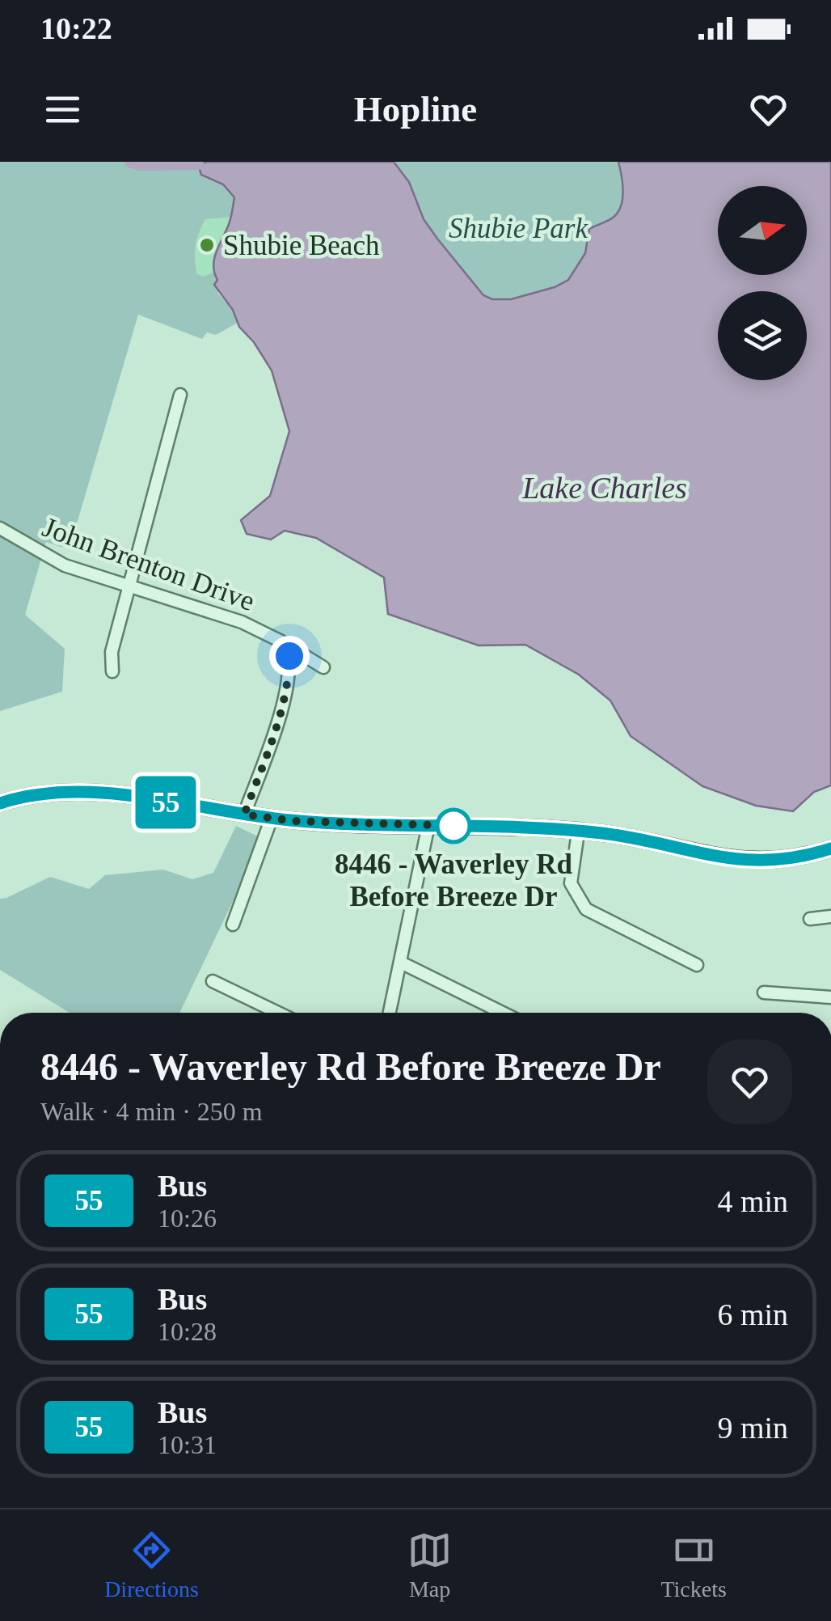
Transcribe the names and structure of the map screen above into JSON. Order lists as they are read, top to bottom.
{
  "streets": {
    "street": ["John Brenton Drive"]
  },
  "water": ["Lake Charles"],
  "parks": ["Shubie Park"],
  "places": ["Shubie Beach", "8446 - Waverley Rd Before Breeze Dr"],
  "lines": ["bus line 55"],
  "north": "right",
  "page": {
    "status": "10:22",
    "header": "Hopline",
    "on_map": "55",
    "heading": ["8446 - Waverley Rd Before Breeze Dr", "Walk · 4 min · 250 m"],
    "list": [
      {
        "mark": "55",
        "name": "Bus",
        "note": "10:26",
        "value": "4 min"
      },
      {
        "mark": "55",
        "name": "Bus",
        "note": "10:28",
        "value": "6 min"
      },
      {
        "mark": "55",
        "name": "Bus",
        "note": "10:31",
        "value": "9 min"
      }
    ],
    "tabs": ["Directions", "Map", "Tickets"]
  }
}
